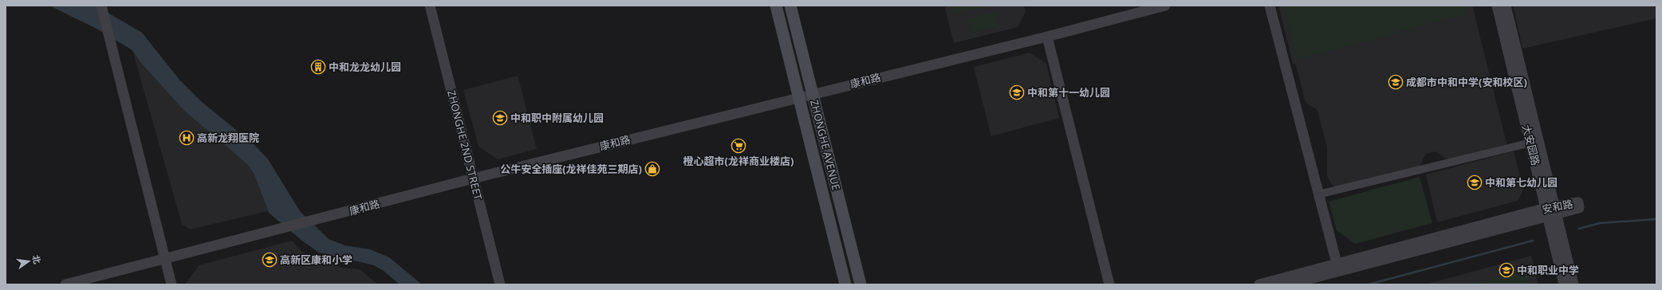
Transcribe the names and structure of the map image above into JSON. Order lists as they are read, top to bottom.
{
  "streets": {
    "main road": ["ZHONGHE AVENUE"],
    "street": [
      "康和路",
      "ZHONGHE 2ND STREET",
      "大安园路",
      "安和路"
    ]
  },
  "crossings": [
    ["康和路", "ZHONGHE 2ND STREET"],
    ["康和路", "ZHONGHE AVENUE"],
    ["大安园路", "安和路"]
  ],
  "places": {
    "building": ["中和龙龙幼儿园"],
    "school or university": [
      "成都市中和中学(安和校区)",
      "中和第十一幼儿园",
      "中和职中附属幼儿园",
      "中和第七幼儿园",
      "高新区康和小学",
      "中和职业中学"
    ],
    "hospital": ["高新龙翔医院"],
    "supermarket": ["橙心超市(龙祥商业楼店)"],
    "shop": ["公牛安全插座(龙祥佳苑三期店)"]
  },
  "north": "right"
}
